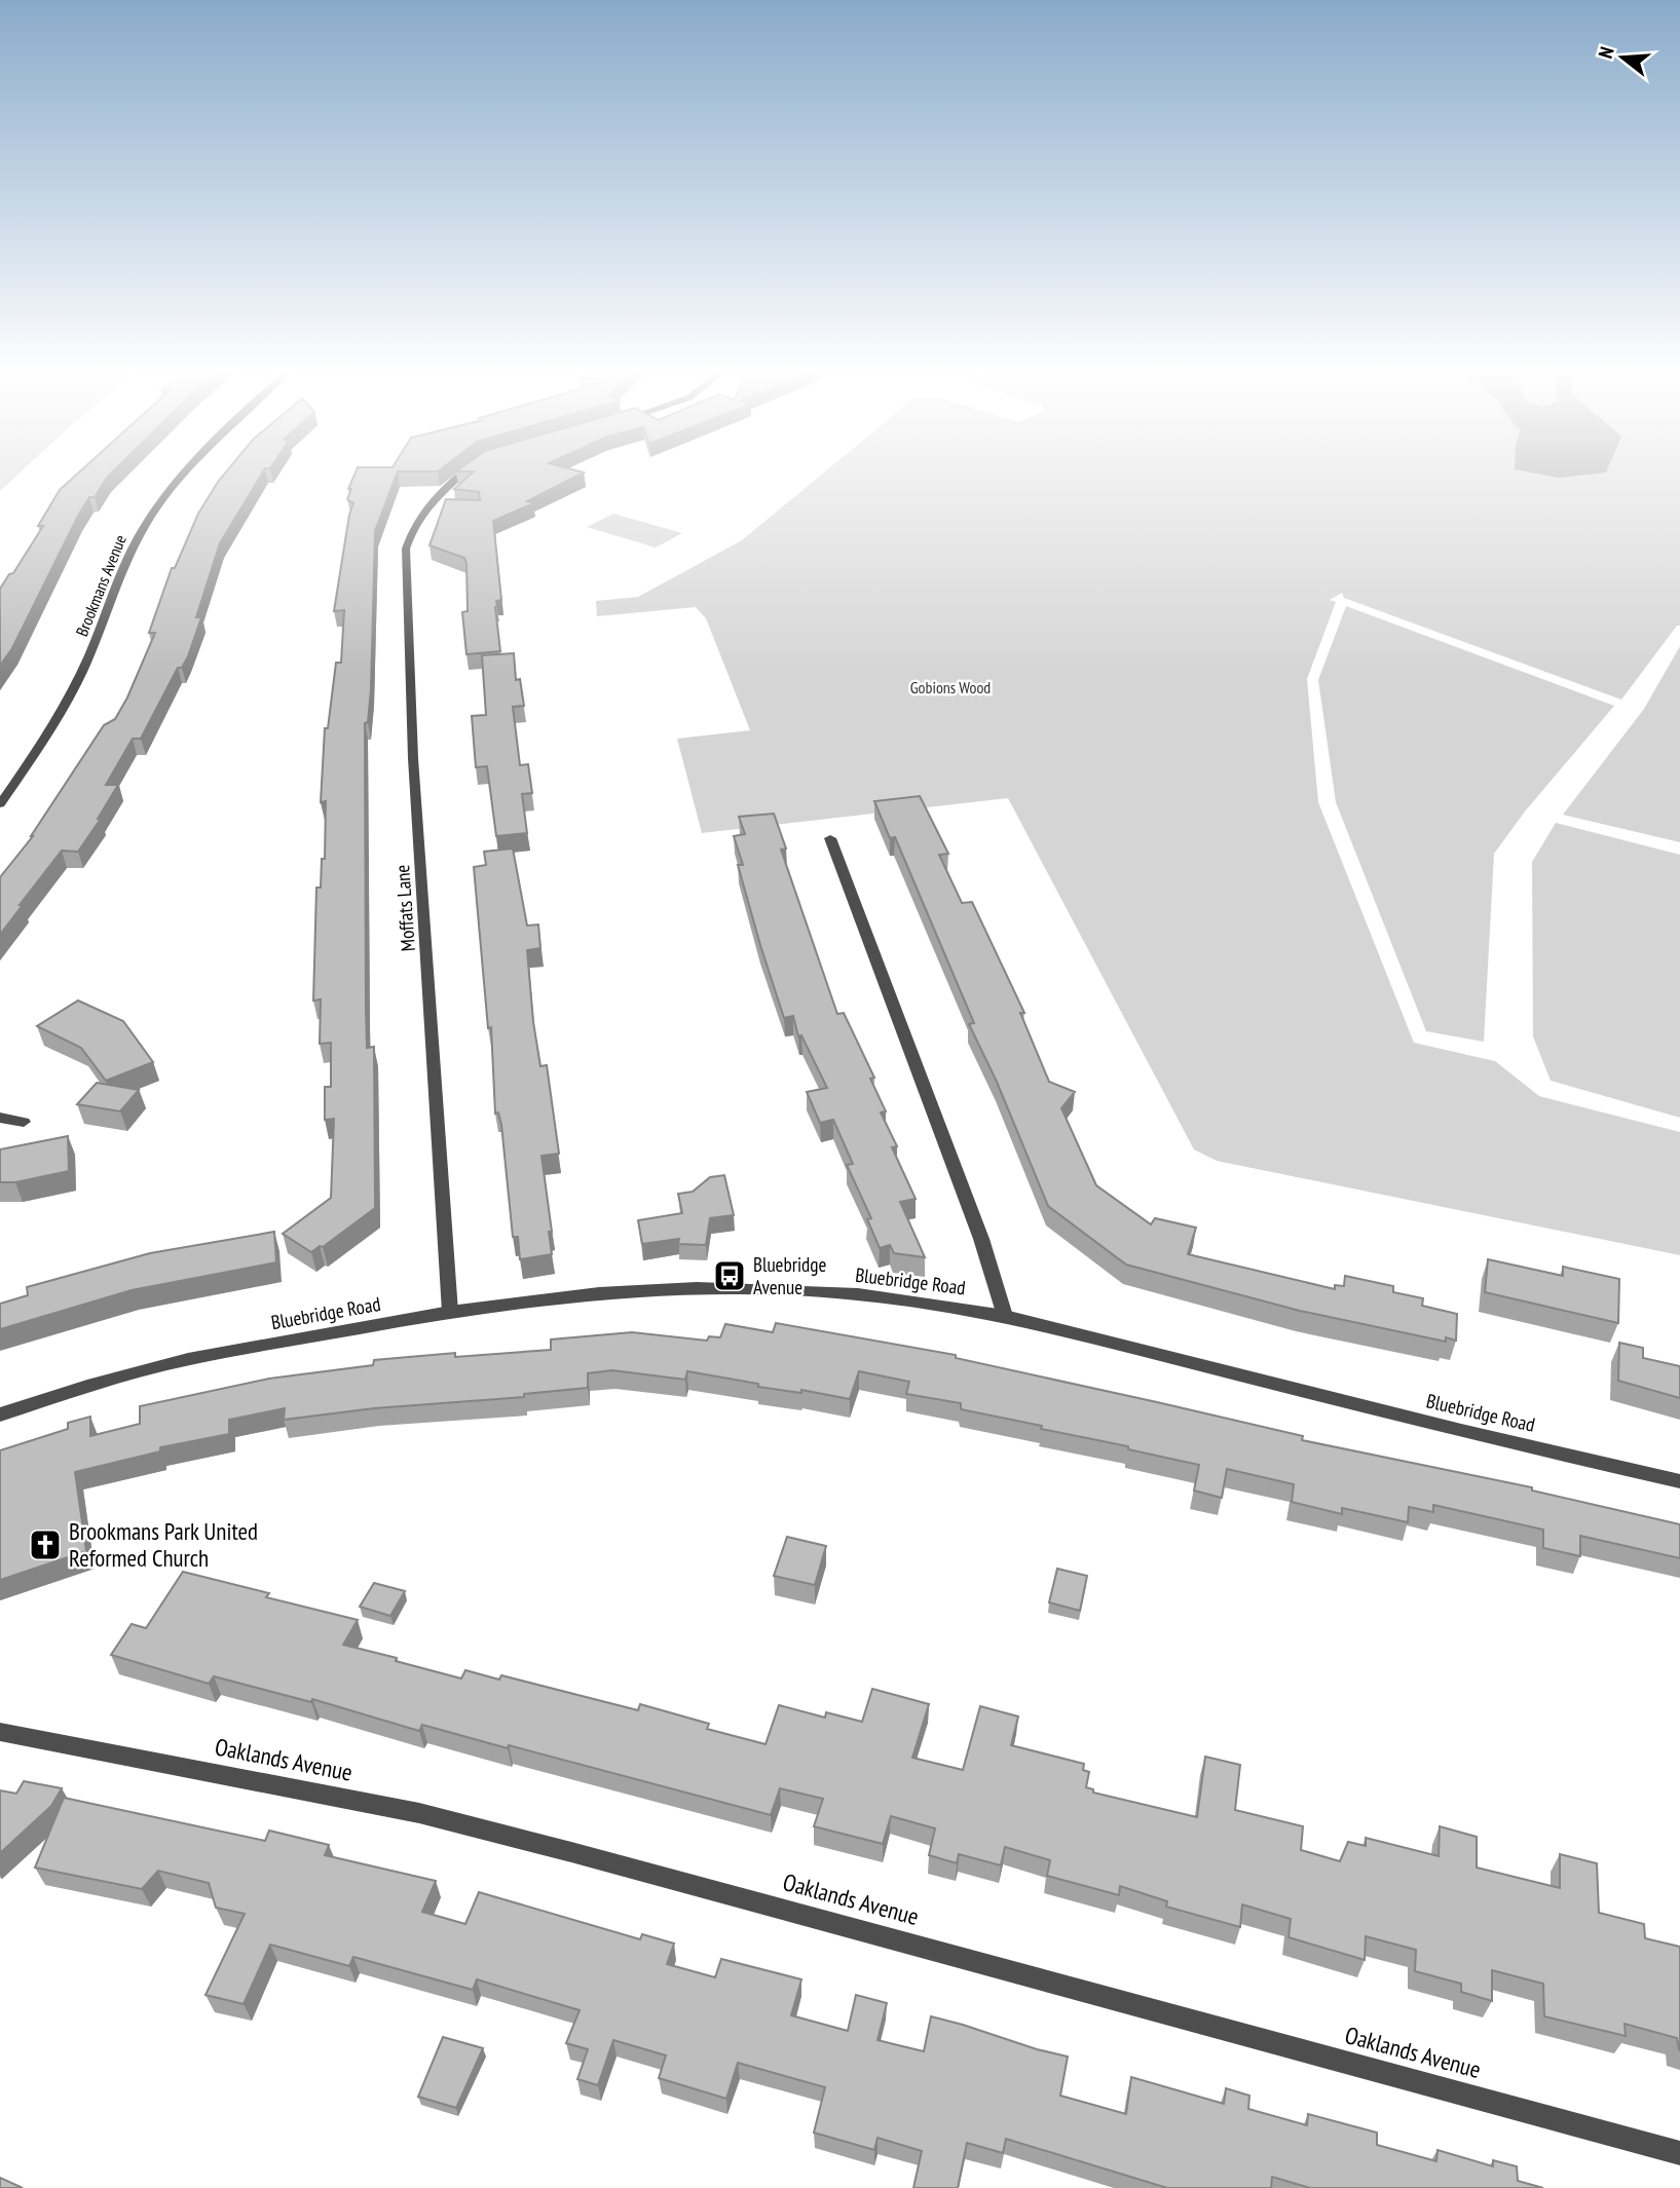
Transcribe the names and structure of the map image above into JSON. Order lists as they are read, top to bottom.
{
  "streets": {
    "street": [
      "Brookmans Avenue",
      "Moffats Lane",
      "Bluebridge Road",
      "Oaklands Avenue"
    ]
  },
  "crossings": [
    ["Moffats Lane", "Bluebridge Road"]
  ],
  "parks": ["Gobions Wood"],
  "places": {
    "bus stop": ["Bluebridge Avenue"],
    "church": ["Brookmans Park United Reformed Church"]
  },
  "north": "left"
}
